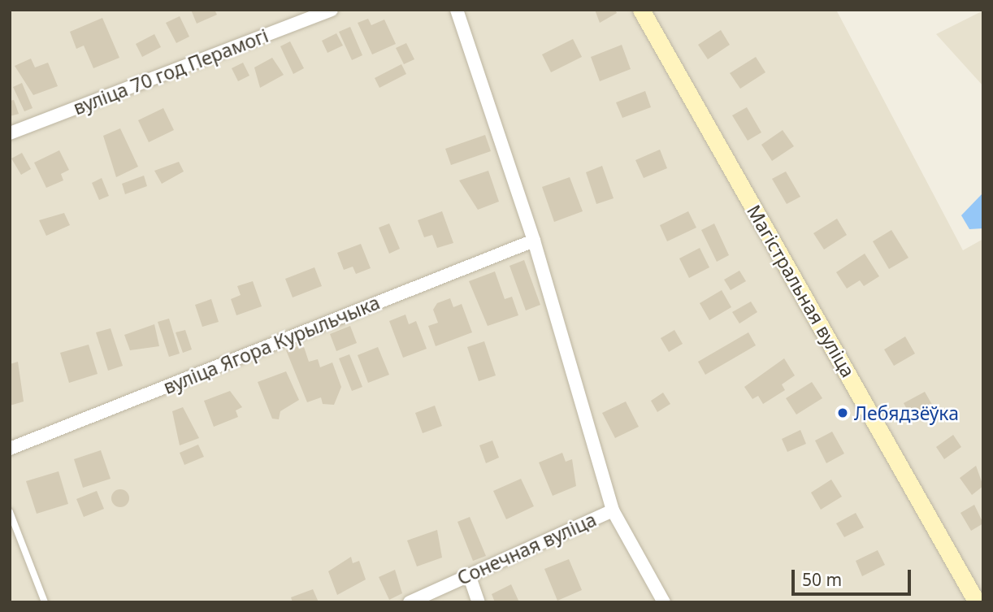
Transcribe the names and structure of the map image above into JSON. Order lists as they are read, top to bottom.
{
  "streets": {
    "main road": ["Магістральная вуліца"],
    "street": ["вуліца 70 год Перамогі", "вуліца Ягора Курыльчыка", "Сонечная вуліца"]
  },
  "places": ["Лебядзёўка"],
  "scale_bar": "50 m"
}
